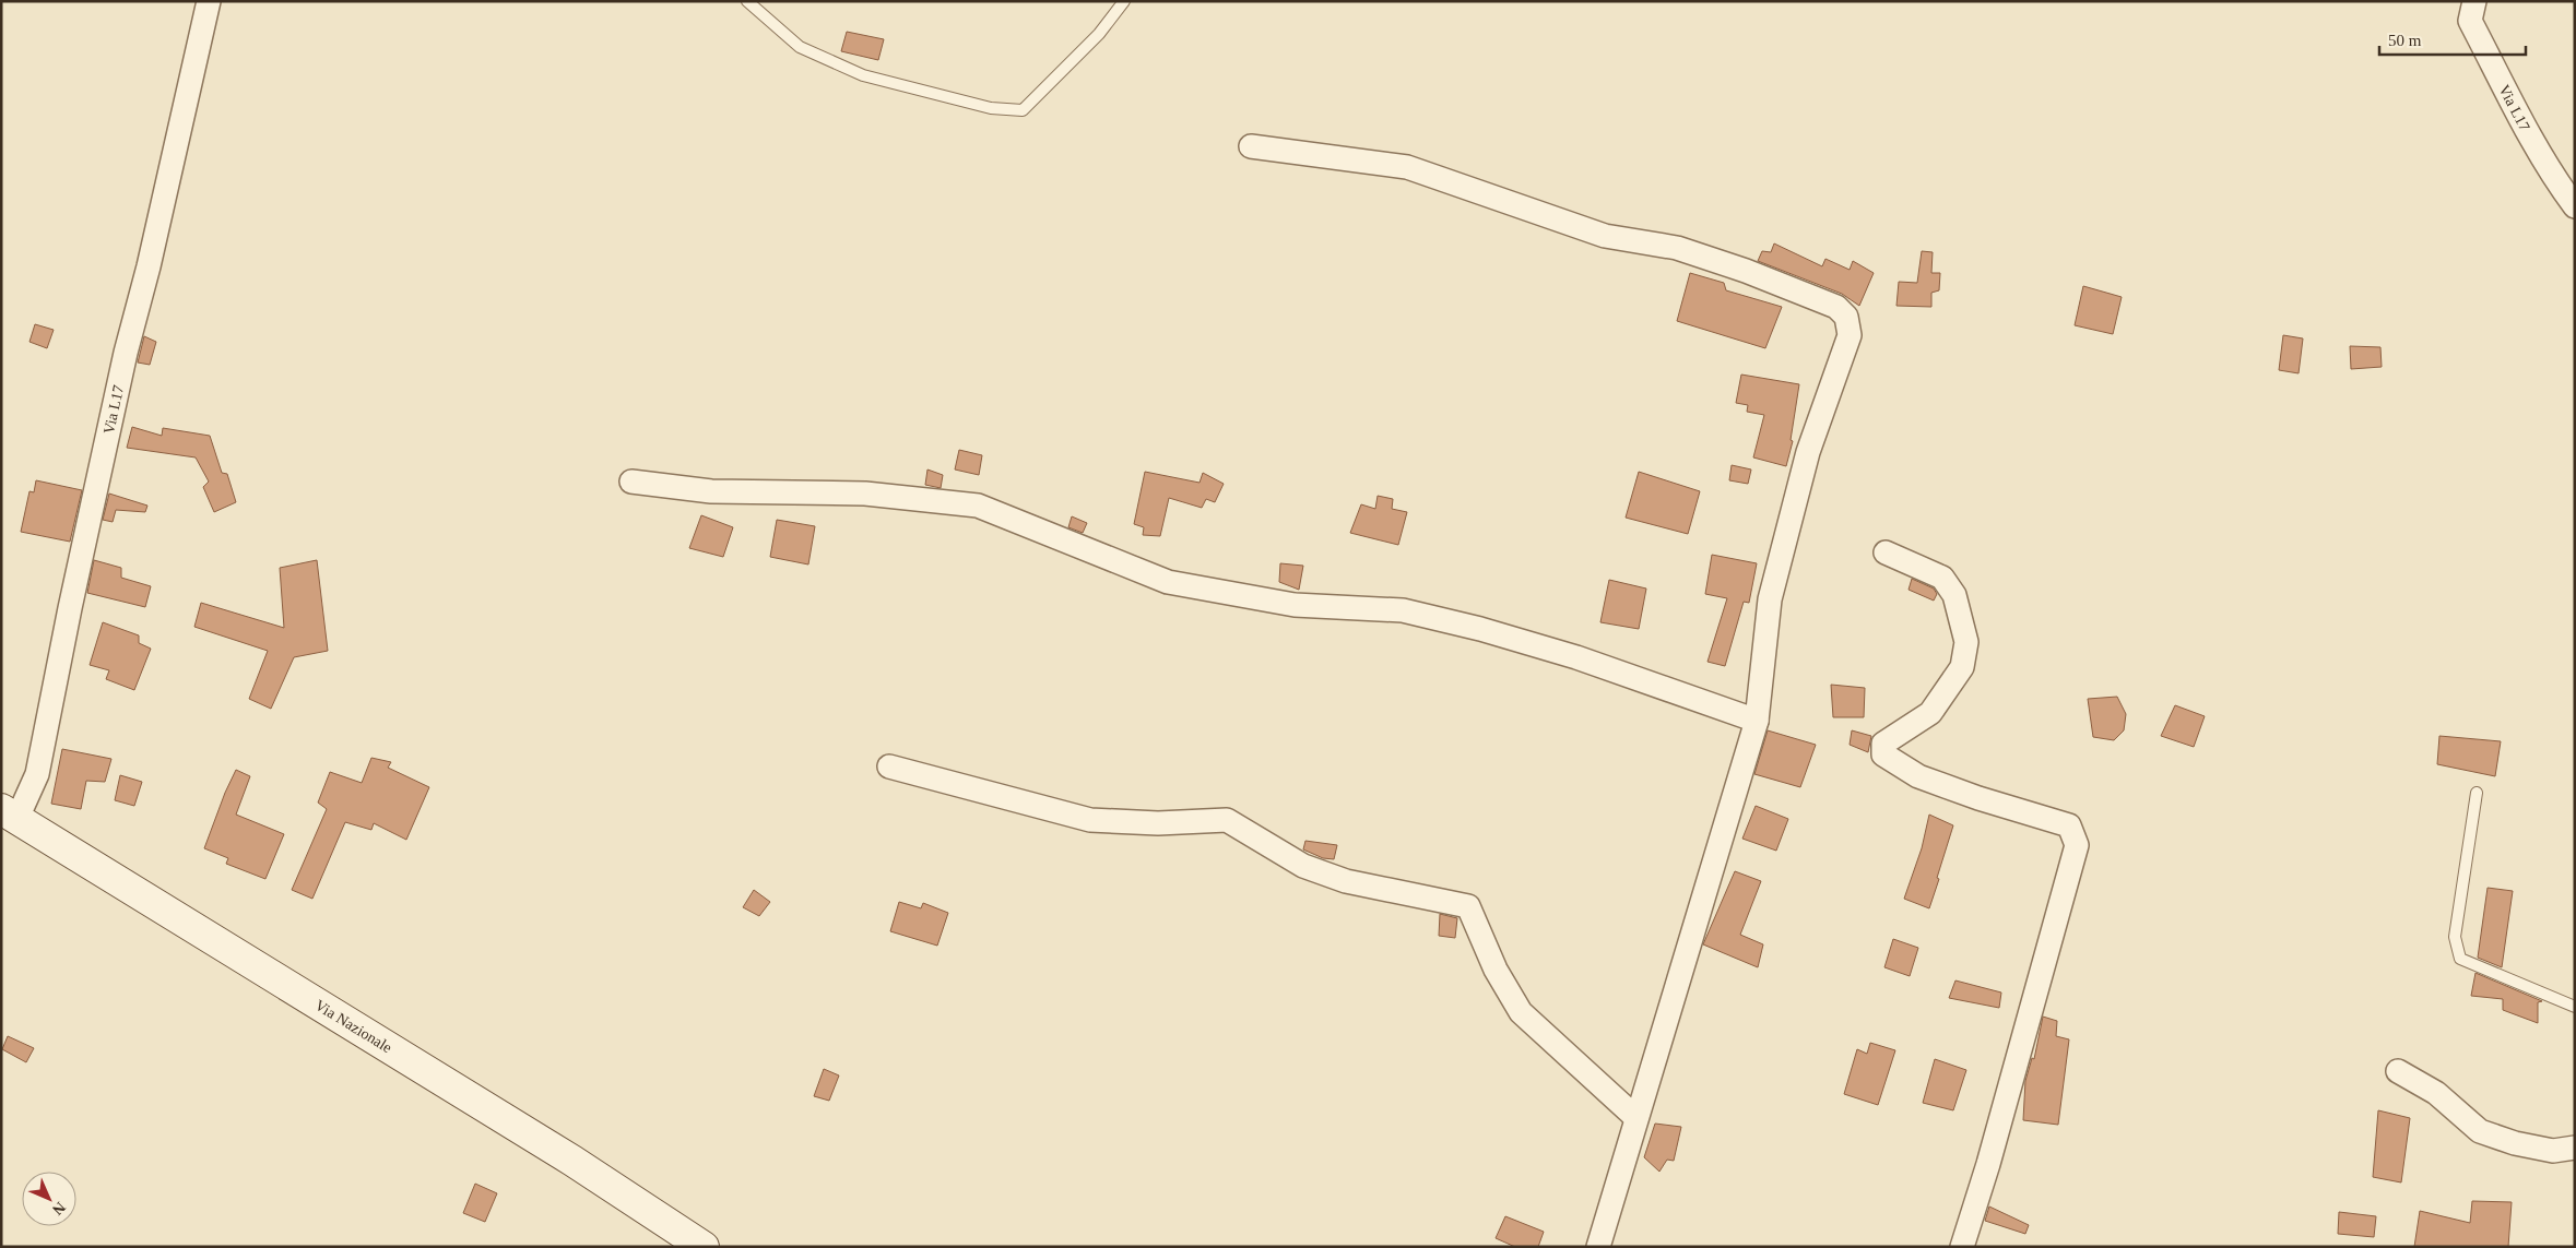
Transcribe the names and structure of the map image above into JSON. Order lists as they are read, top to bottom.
{
  "streets": {
    "main road": ["Via Nazionale"],
    "street": ["Via L17"]
  },
  "crossings": [
    ["Via L17", "Via Nazionale"]
  ],
  "scale_bar": "50 m",
  "north": "bottom right"
}
